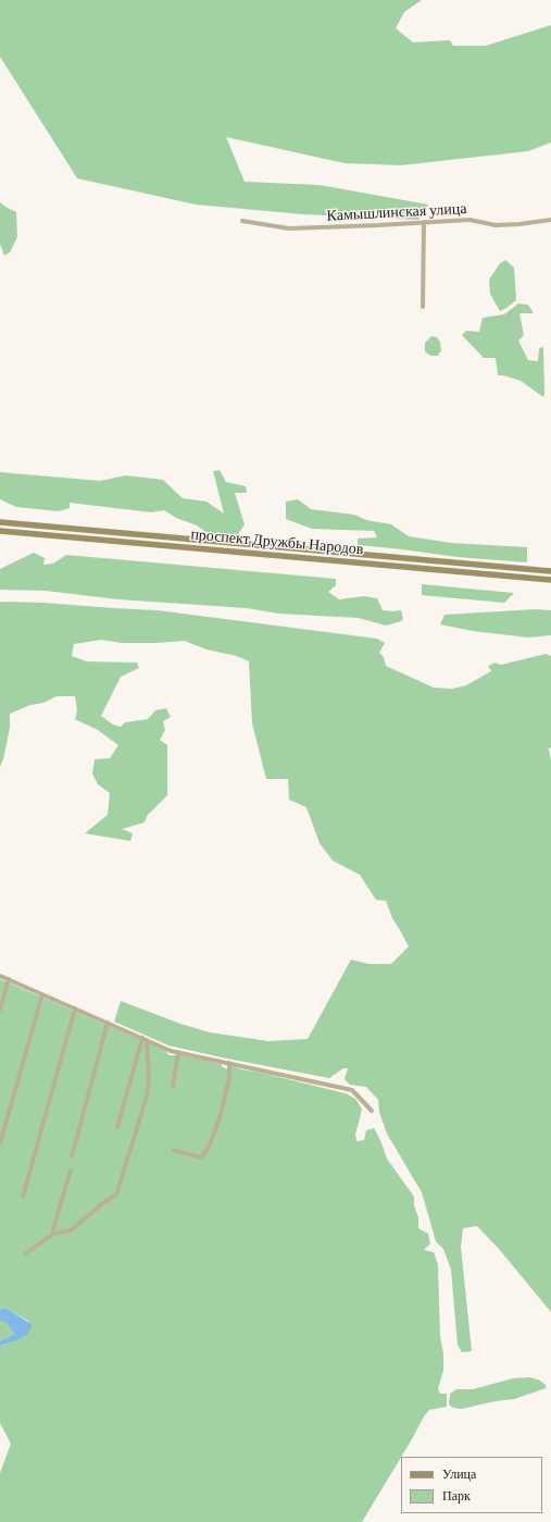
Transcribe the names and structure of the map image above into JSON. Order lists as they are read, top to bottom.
{
  "streets": {
    "main road": ["проспект Дружбы Народов"],
    "street": ["Камышлинская улица"]
  },
  "legend": ["Улица", "Парк"]
}
